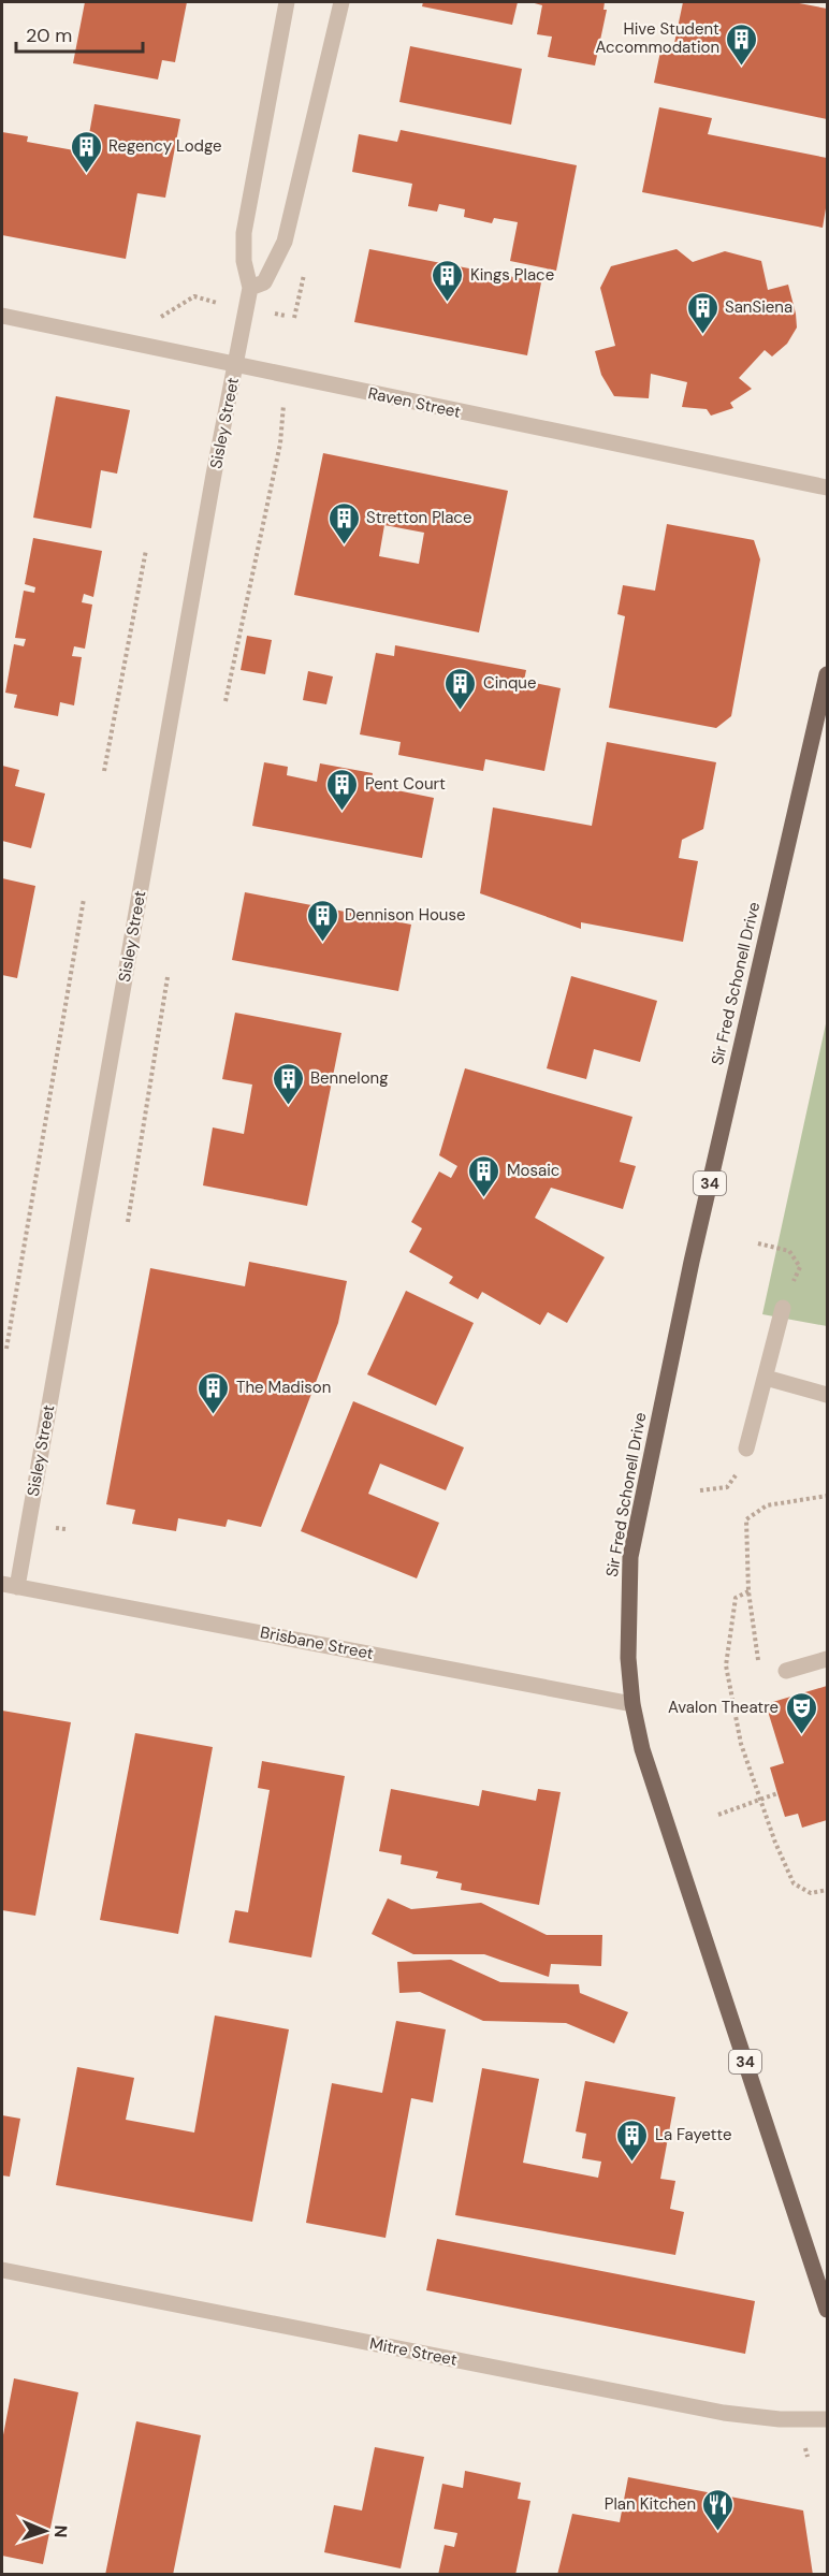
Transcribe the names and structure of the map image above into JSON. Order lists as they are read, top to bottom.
{
  "streets": {
    "main road": ["Sir Fred Schonell Drive", "34"],
    "street": [
      "Raven Street",
      "Sisley Street",
      "Brisbane Street",
      "Mitre Street"
    ]
  },
  "crossings": [
    ["Raven Street", "Sisley Street"],
    ["Sisley Street", "Brisbane Street"],
    ["Sir Fred Schonell Drive", "Brisbane Street"]
  ],
  "places": {
    "building": [
      "Hive Student Accommodation",
      "Regency Lodge",
      "Kings Place",
      "SanSiena",
      "Stretton Place",
      "Cinque",
      "Pent Court",
      "Dennison House",
      "Bennelong",
      "Mosaic",
      "The Madison",
      "La Fayette"
    ],
    "theatre": ["Avalon Theatre"],
    "restaurant": ["Plan Kitchen"]
  },
  "scale_bar": "20 m",
  "north": "right"
}
